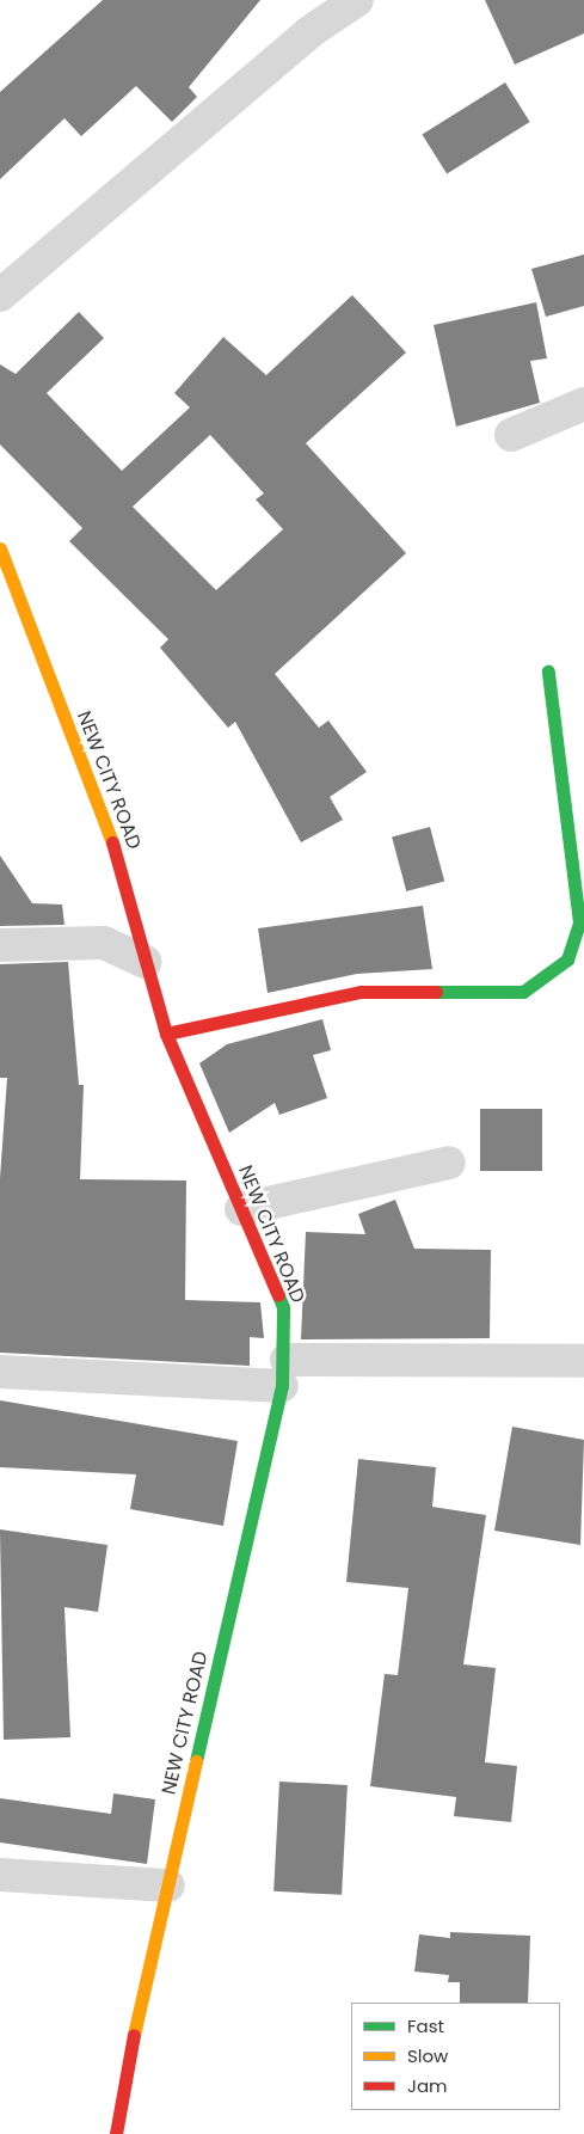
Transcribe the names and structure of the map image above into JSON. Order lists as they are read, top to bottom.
{
  "streets": {
    "street": ["NEW CITY ROAD"]
  },
  "legend": ["Fast", "Slow", "Jam"]
}
